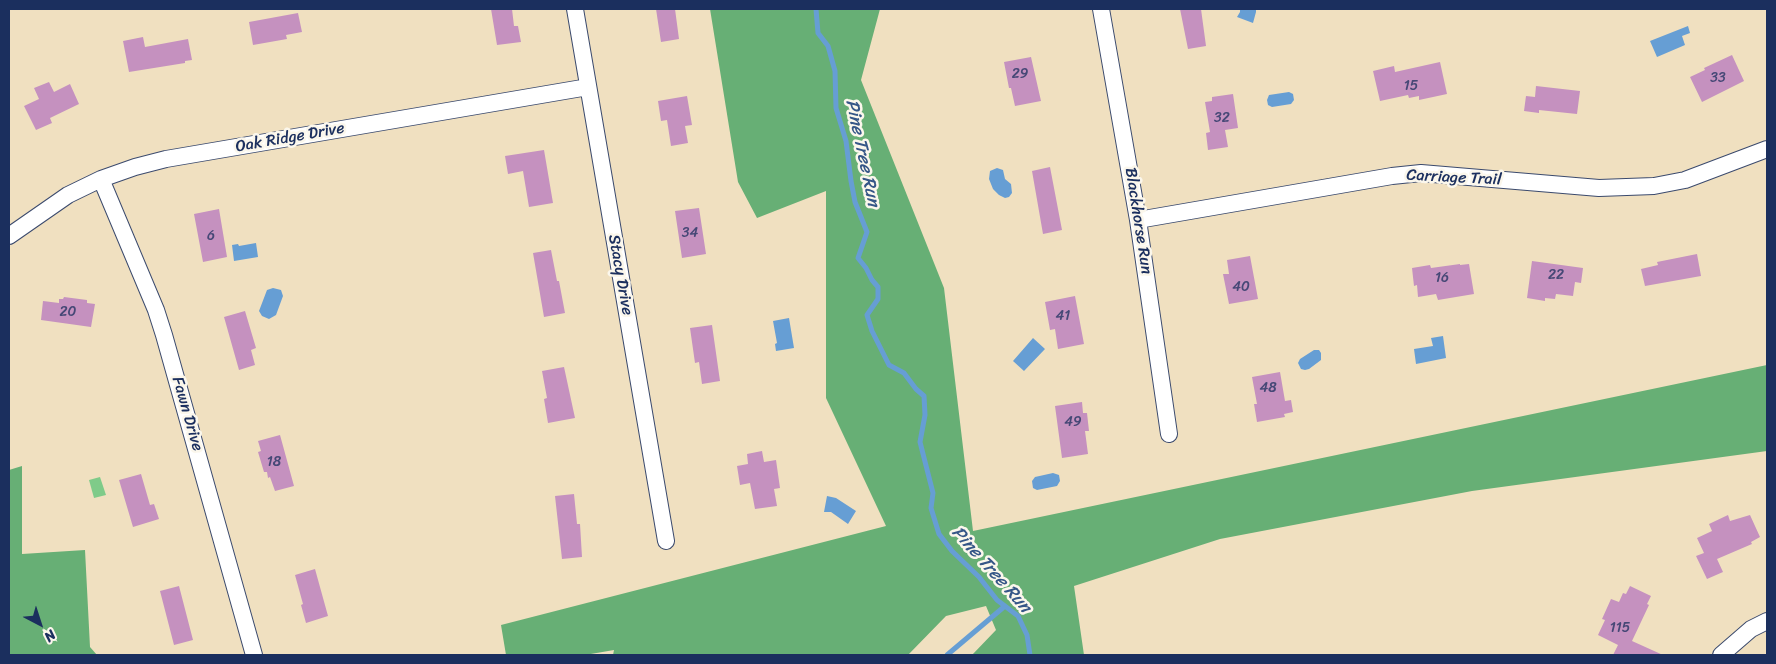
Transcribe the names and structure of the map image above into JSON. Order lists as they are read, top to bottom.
{
  "streets": {
    "street": [
      "Oak Ridge Drive",
      "Carriage Trail",
      "Blackhorse Run",
      "Stacy Drive",
      "Fawn Drive"
    ]
  },
  "crossings": [
    ["Oak Ridge Drive", "Stacy Drive"],
    ["Oak Ridge Drive", "Fawn Drive"],
    ["Carriage Trail", "Blackhorse Run"]
  ],
  "water": ["Pine Tree Run"],
  "house_numbers": [
    "29",
    "33",
    "15",
    "32",
    "34",
    "6",
    "22",
    "16",
    "40",
    "20",
    "41",
    "48",
    "49",
    "18",
    "115"
  ],
  "north": "bottom right"
}
